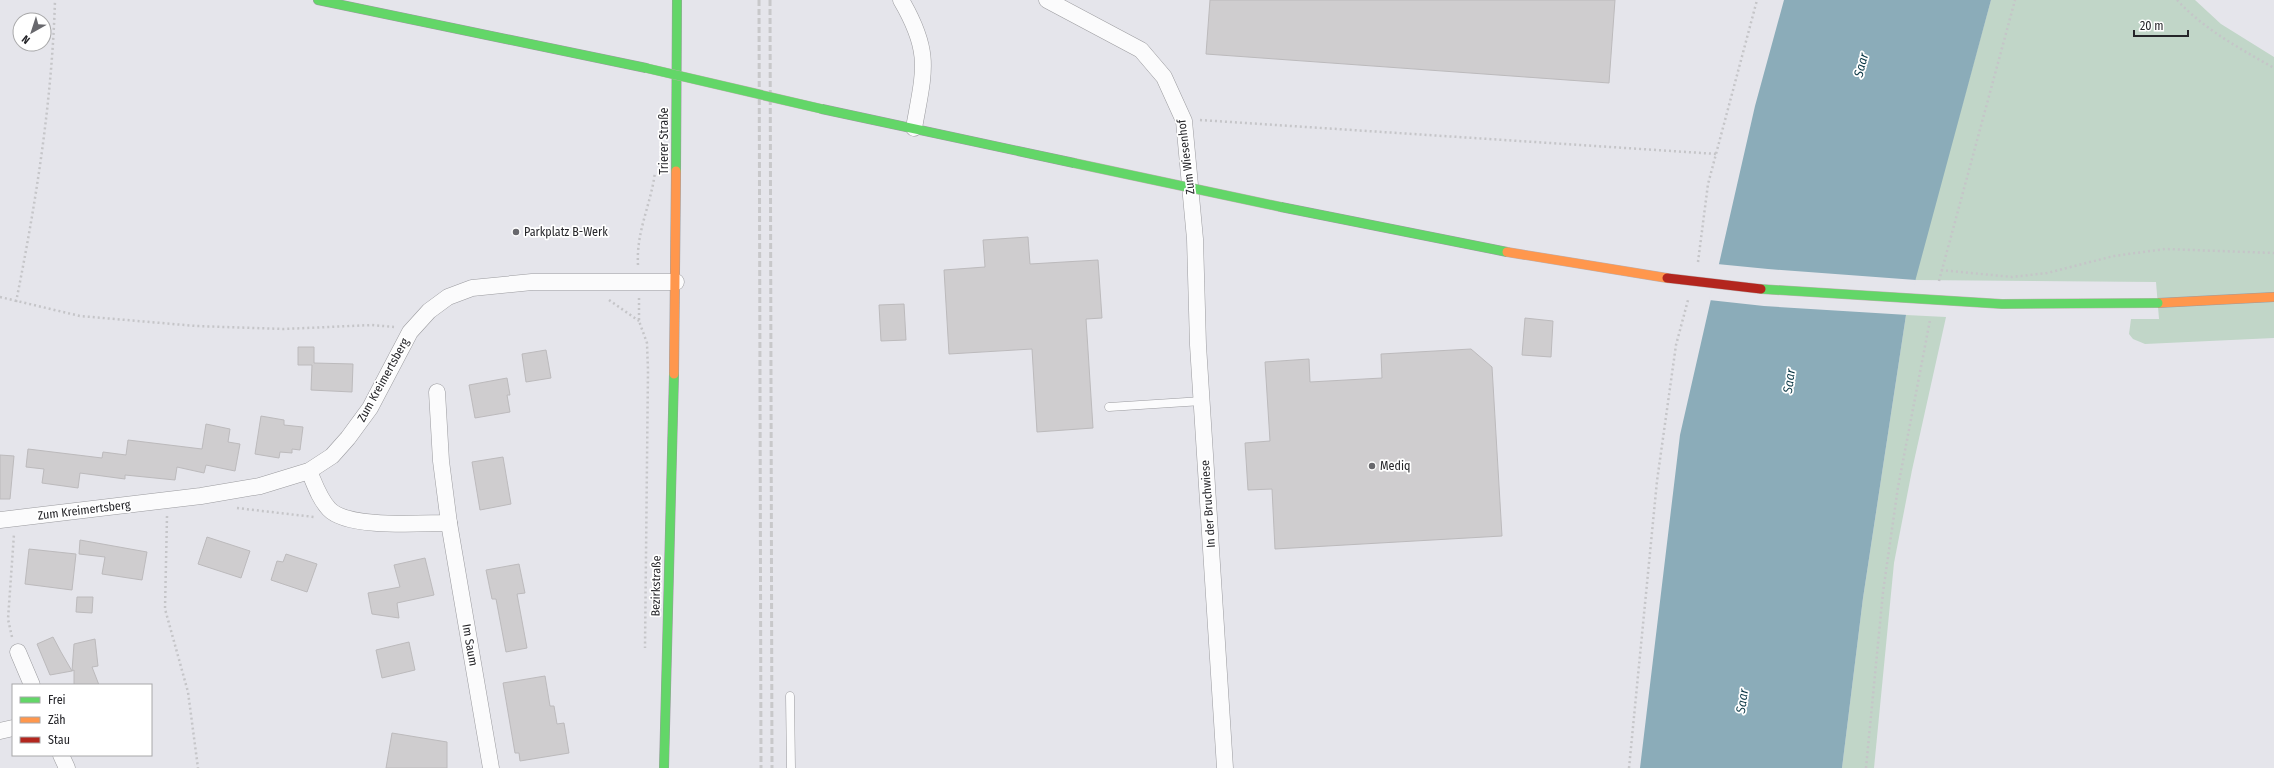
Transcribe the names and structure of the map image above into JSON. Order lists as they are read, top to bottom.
{
  "streets": {
    "main road": ["Trierer Straße", "Bezirkstraße"],
    "street": [
      "Zum Wiesenhof",
      "Zum Kreimertsberg",
      "In der Bruchwiese",
      "Im Saum"
    ]
  },
  "crossings": [
    ["Trierer Straße", "Zum Kreimertsberg"],
    ["Trierer Straße", "Bezirkstraße"],
    ["Zum Wiesenhof", "In der Bruchwiese"]
  ],
  "water": ["Saar"],
  "places": ["Parkplatz B-Werk", "Mediq"],
  "legend": ["Frei", "Zäh", "Stau"],
  "scale_bar": "20 m",
  "north": "bottom left"
}
